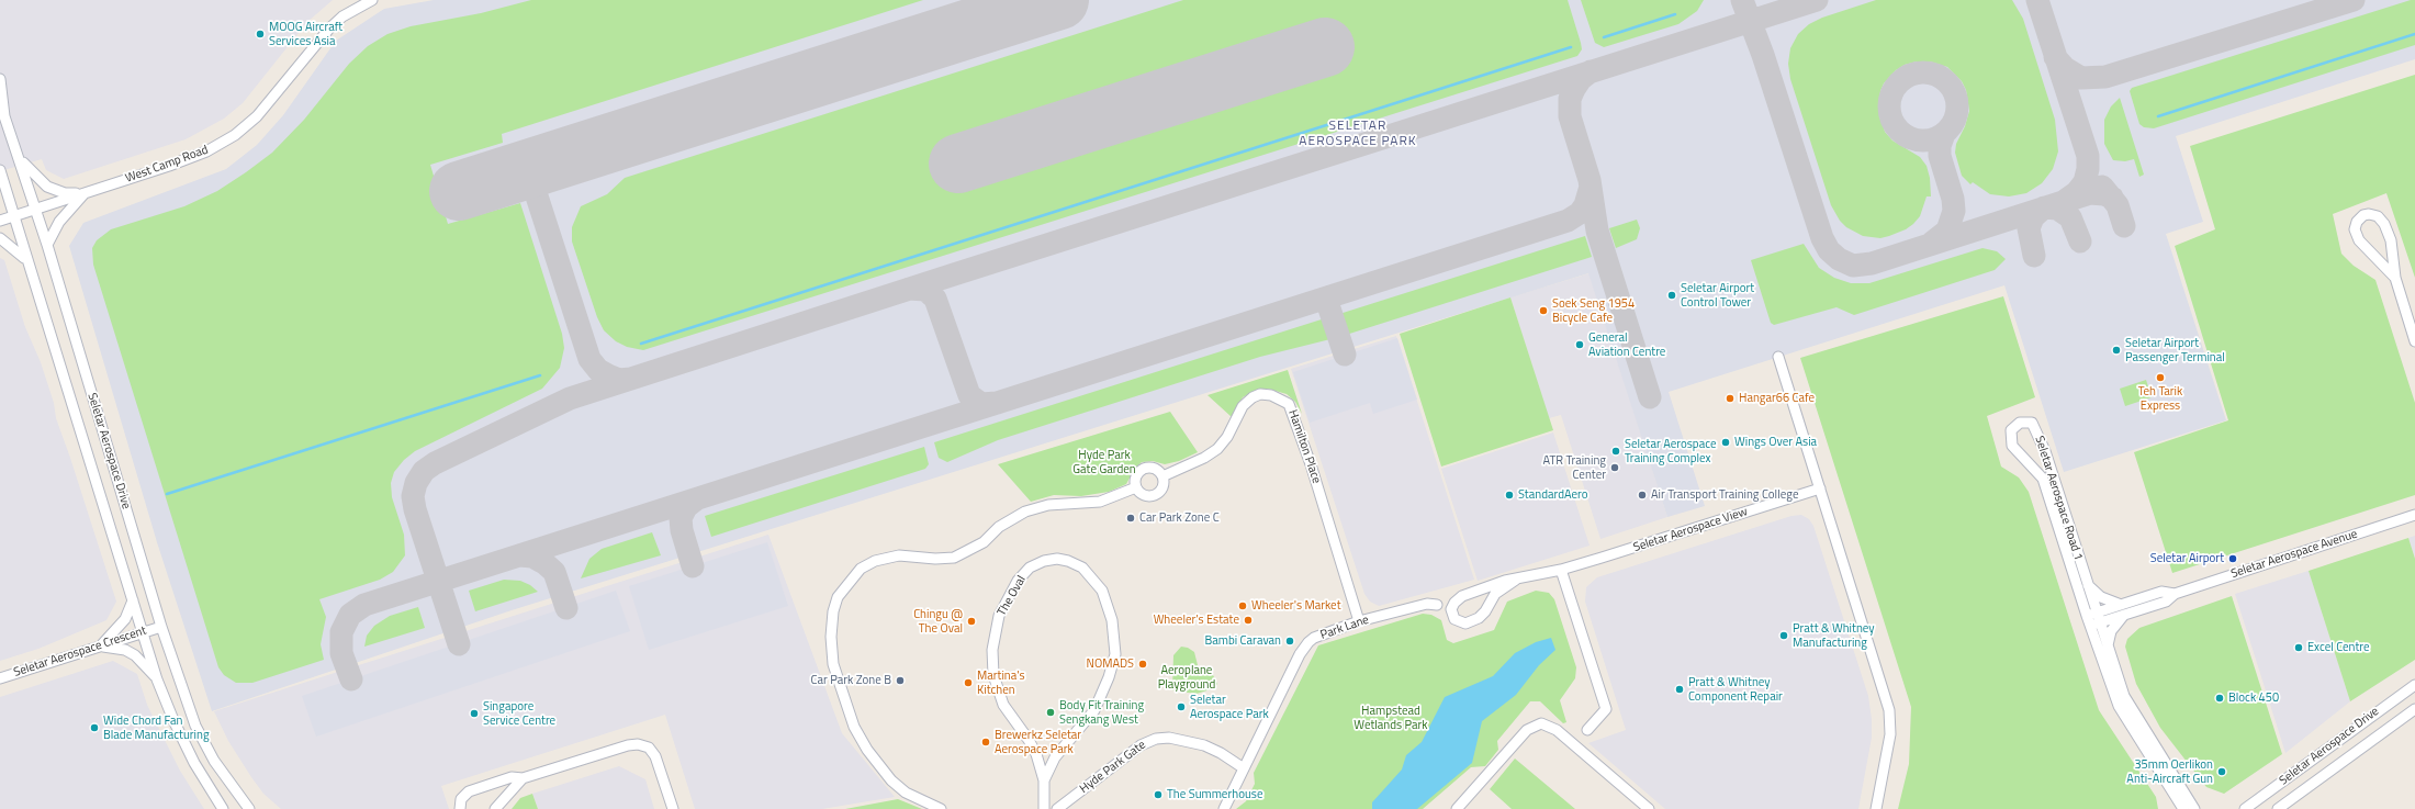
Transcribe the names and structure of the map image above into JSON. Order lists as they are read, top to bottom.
{
  "streets": {
    "street": [
      "West Camp Road",
      "Hamilton Place",
      "Seletar Aerospace Drive",
      "Seletar Aerospace Road 1",
      "Seletar Aerospace View",
      "Seletar Aerospace Avenue",
      "The Oval",
      "Park Lane",
      "Seletar Aerospace Crescent",
      "Hyde Park Gate"
    ]
  },
  "crossings": [
    ["West Camp Road", "Seletar Aerospace Drive"],
    ["Hamilton Place", "Park Lane"],
    ["Seletar Aerospace Drive", "Seletar Aerospace Crescent"],
    ["Seletar Aerospace Road 1", "Seletar Aerospace Avenue"],
    ["Park Lane", "Hyde Park Gate"]
  ],
  "districts": ["SELETAR AEROSPACE PARK"],
  "parks": ["Hyde Park Gate Garden", "Aeroplane Playground", "Hampstead Wetlands Park"],
  "places": [
    "MOOG Aircraft Services Asia",
    "Seletar Airport Control Tower",
    "Soek Seng 1954 Bicycle Cafe",
    "General Aviation Centre",
    "Seletar Airport Passenger Terminal",
    "Teh Tarik Express",
    "Hangar66 Cafe",
    "Wings Over Asia",
    "Seletar Aerospace Training Complex",
    "ATR Training Center",
    "StandardAero",
    "Air Transport Training College",
    "Car Park Zone C",
    "Seletar Airport",
    "Wheeler's Market",
    "Wheeler’s Estate",
    "Chingu @ The Oval",
    "Pratt & Whitney Manufacturing",
    "Bambi Caravan",
    "Excel Centre",
    "NOMADS",
    "Car Park Zone B",
    "Martina's Kitchen",
    "Pratt & Whitney Component Repair",
    "Block 450",
    "Seletar Aerospace Park",
    "Body Fit Training Sengkang West",
    "Singapore Service Centre",
    "Wide Chord Fan Blade Manufacturing",
    "Brewerkz Seletar Aerospace Park",
    "35mm Oerlikon Anti-Aircraft Gun",
    "The Summerhouse"
  ]
}
